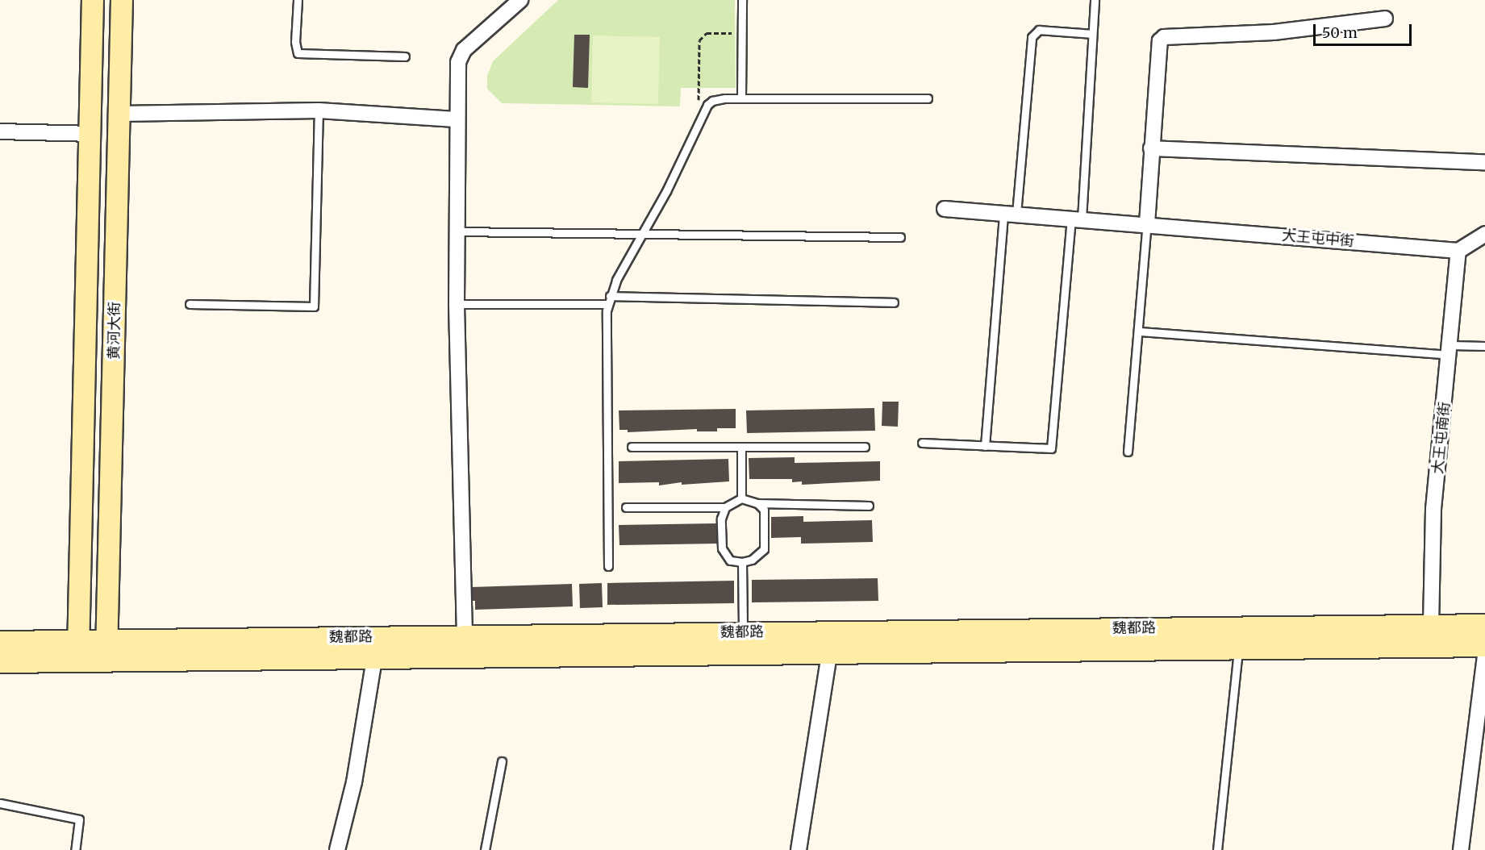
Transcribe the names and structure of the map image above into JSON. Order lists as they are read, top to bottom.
{
  "streets": {
    "main road": ["黄河大街", "魏都路"],
    "street": ["大王屯中街", "大王屯南街"]
  },
  "crossings": [
    ["大王屯中街", "大王屯南街"],
    ["黄河大街", "魏都路"],
    ["大王屯南街", "魏都路"]
  ],
  "scale_bar": "50 m"
}
